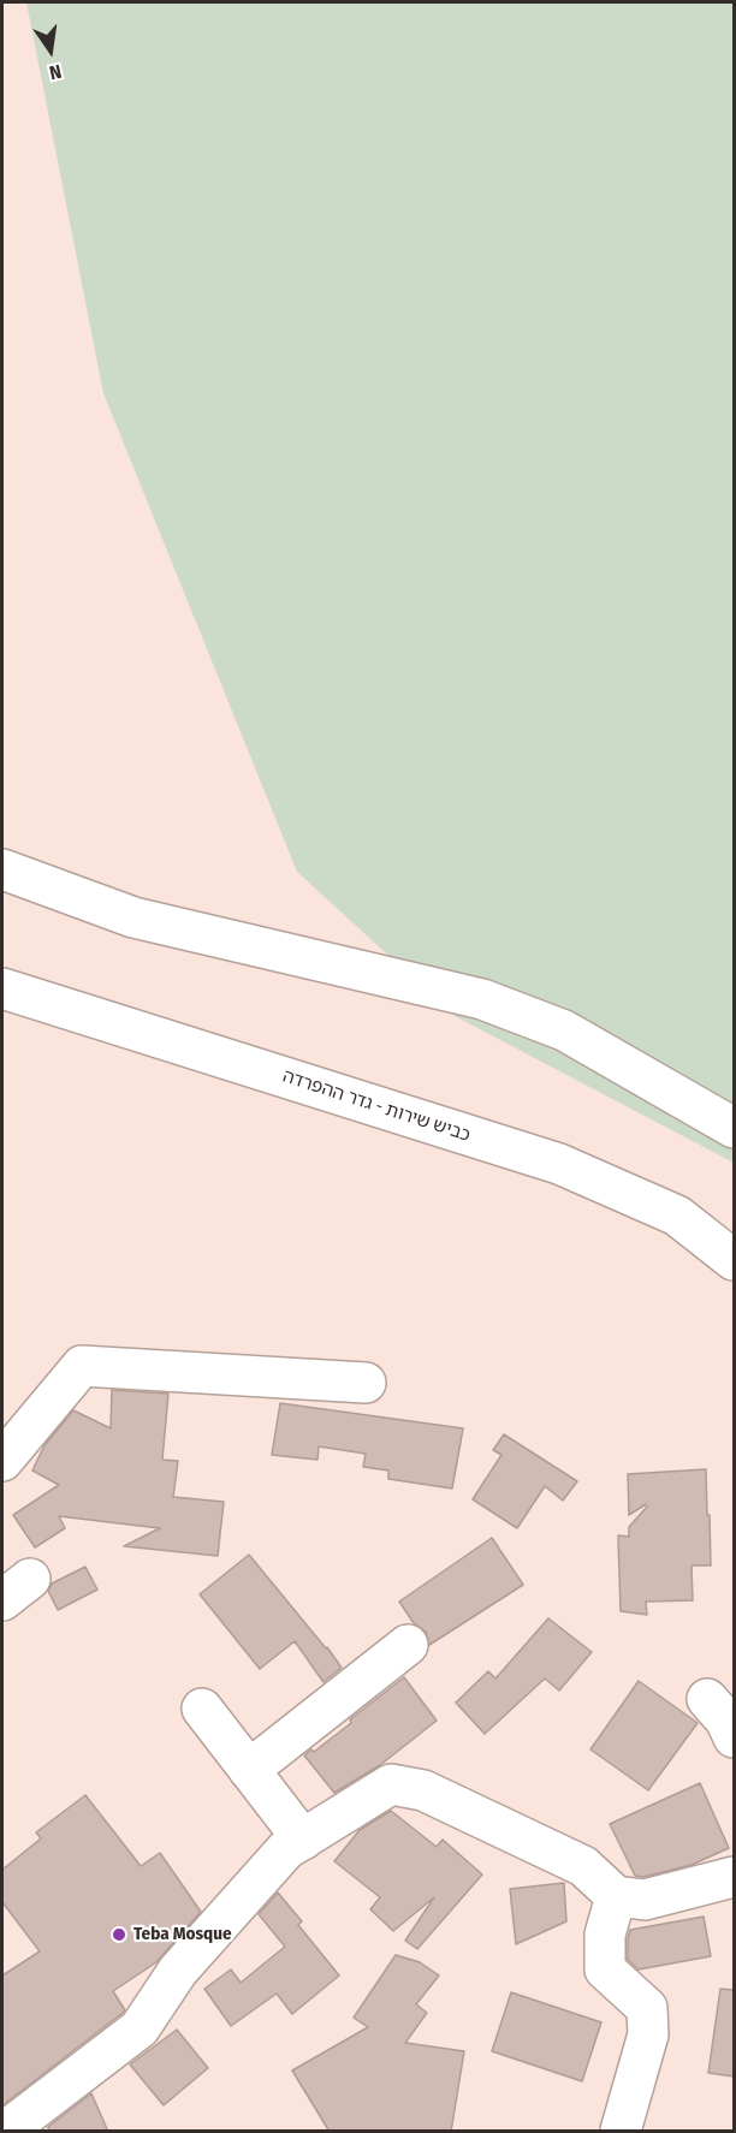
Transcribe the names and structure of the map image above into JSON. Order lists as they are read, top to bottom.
{
  "streets": {
    "street": ["כביש שירות - גדר ההפרדה"]
  },
  "places": ["Teba Mosque"],
  "north": "bottom"
}
